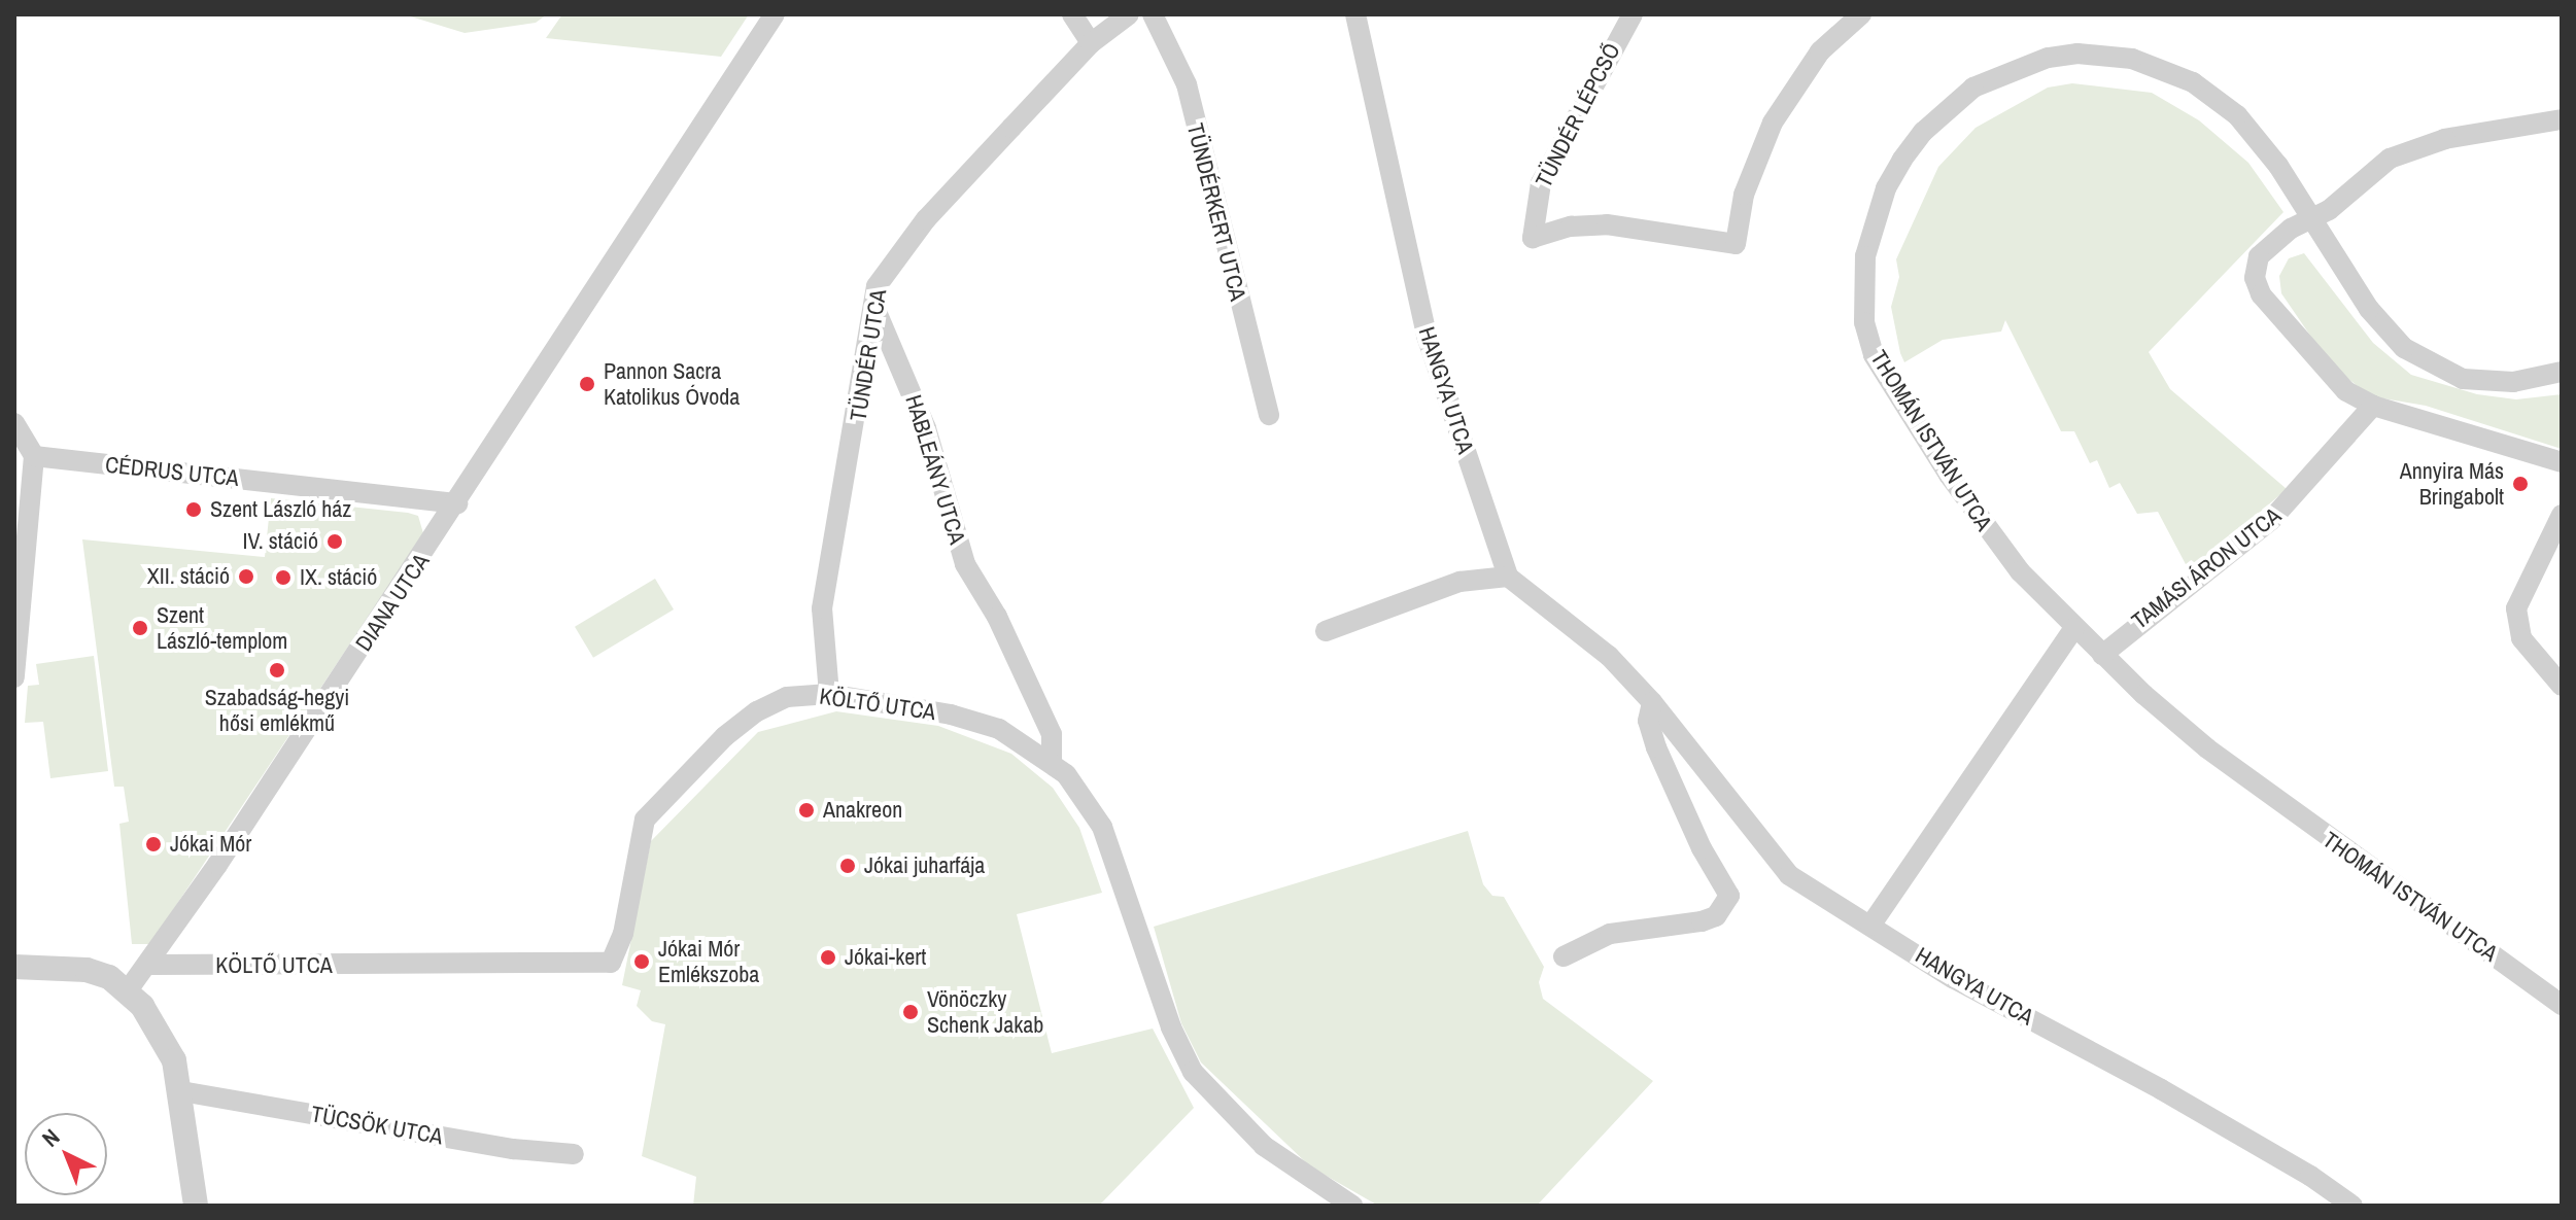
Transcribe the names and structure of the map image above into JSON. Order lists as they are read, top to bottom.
{
  "streets": {
    "street": [
      "TÜNDÉR LÉPCSŐ",
      "TÜNDÉRKERT UTCA",
      "TÜNDÉR UTCA",
      "HANGYA UTCA",
      "THOMÁN ISTVÁN UTCA",
      "HABLEÁNY UTCA",
      "CÉDRUS UTCA",
      "TAMÁSI ÁRON UTCA",
      "DIANA UTCA",
      "KÖLTŐ UTCA",
      "TÜCSÖK UTCA"
    ]
  },
  "crossings": [
    ["TÜNDÉR UTCA", "HABLEÁNY UTCA"],
    ["TÜNDÉR UTCA", "KÖLTŐ UTCA"],
    ["THOMÁN ISTVÁN UTCA", "TAMÁSI ÁRON UTCA"],
    ["HABLEÁNY UTCA", "KÖLTŐ UTCA"],
    ["CÉDRUS UTCA", "DIANA UTCA"],
    ["DIANA UTCA", "KÖLTŐ UTCA"]
  ],
  "places": [
    "Pannon Sacra Katolikus Óvoda",
    "Annyira Más Bringabolt",
    "Szent László ház",
    "IV. stáció",
    "XII. stáció",
    "IX. stáció",
    "Szent László-templom",
    "Szabadság-hegyi hősi emlékmű",
    "Anakreon",
    "Jókai Mór",
    "Jókai juharfája",
    "Jókai-kert",
    "Jókai Mór Emlékszoba",
    "Vönöczky Schenk Jakab"
  ],
  "north": "top left"
}
